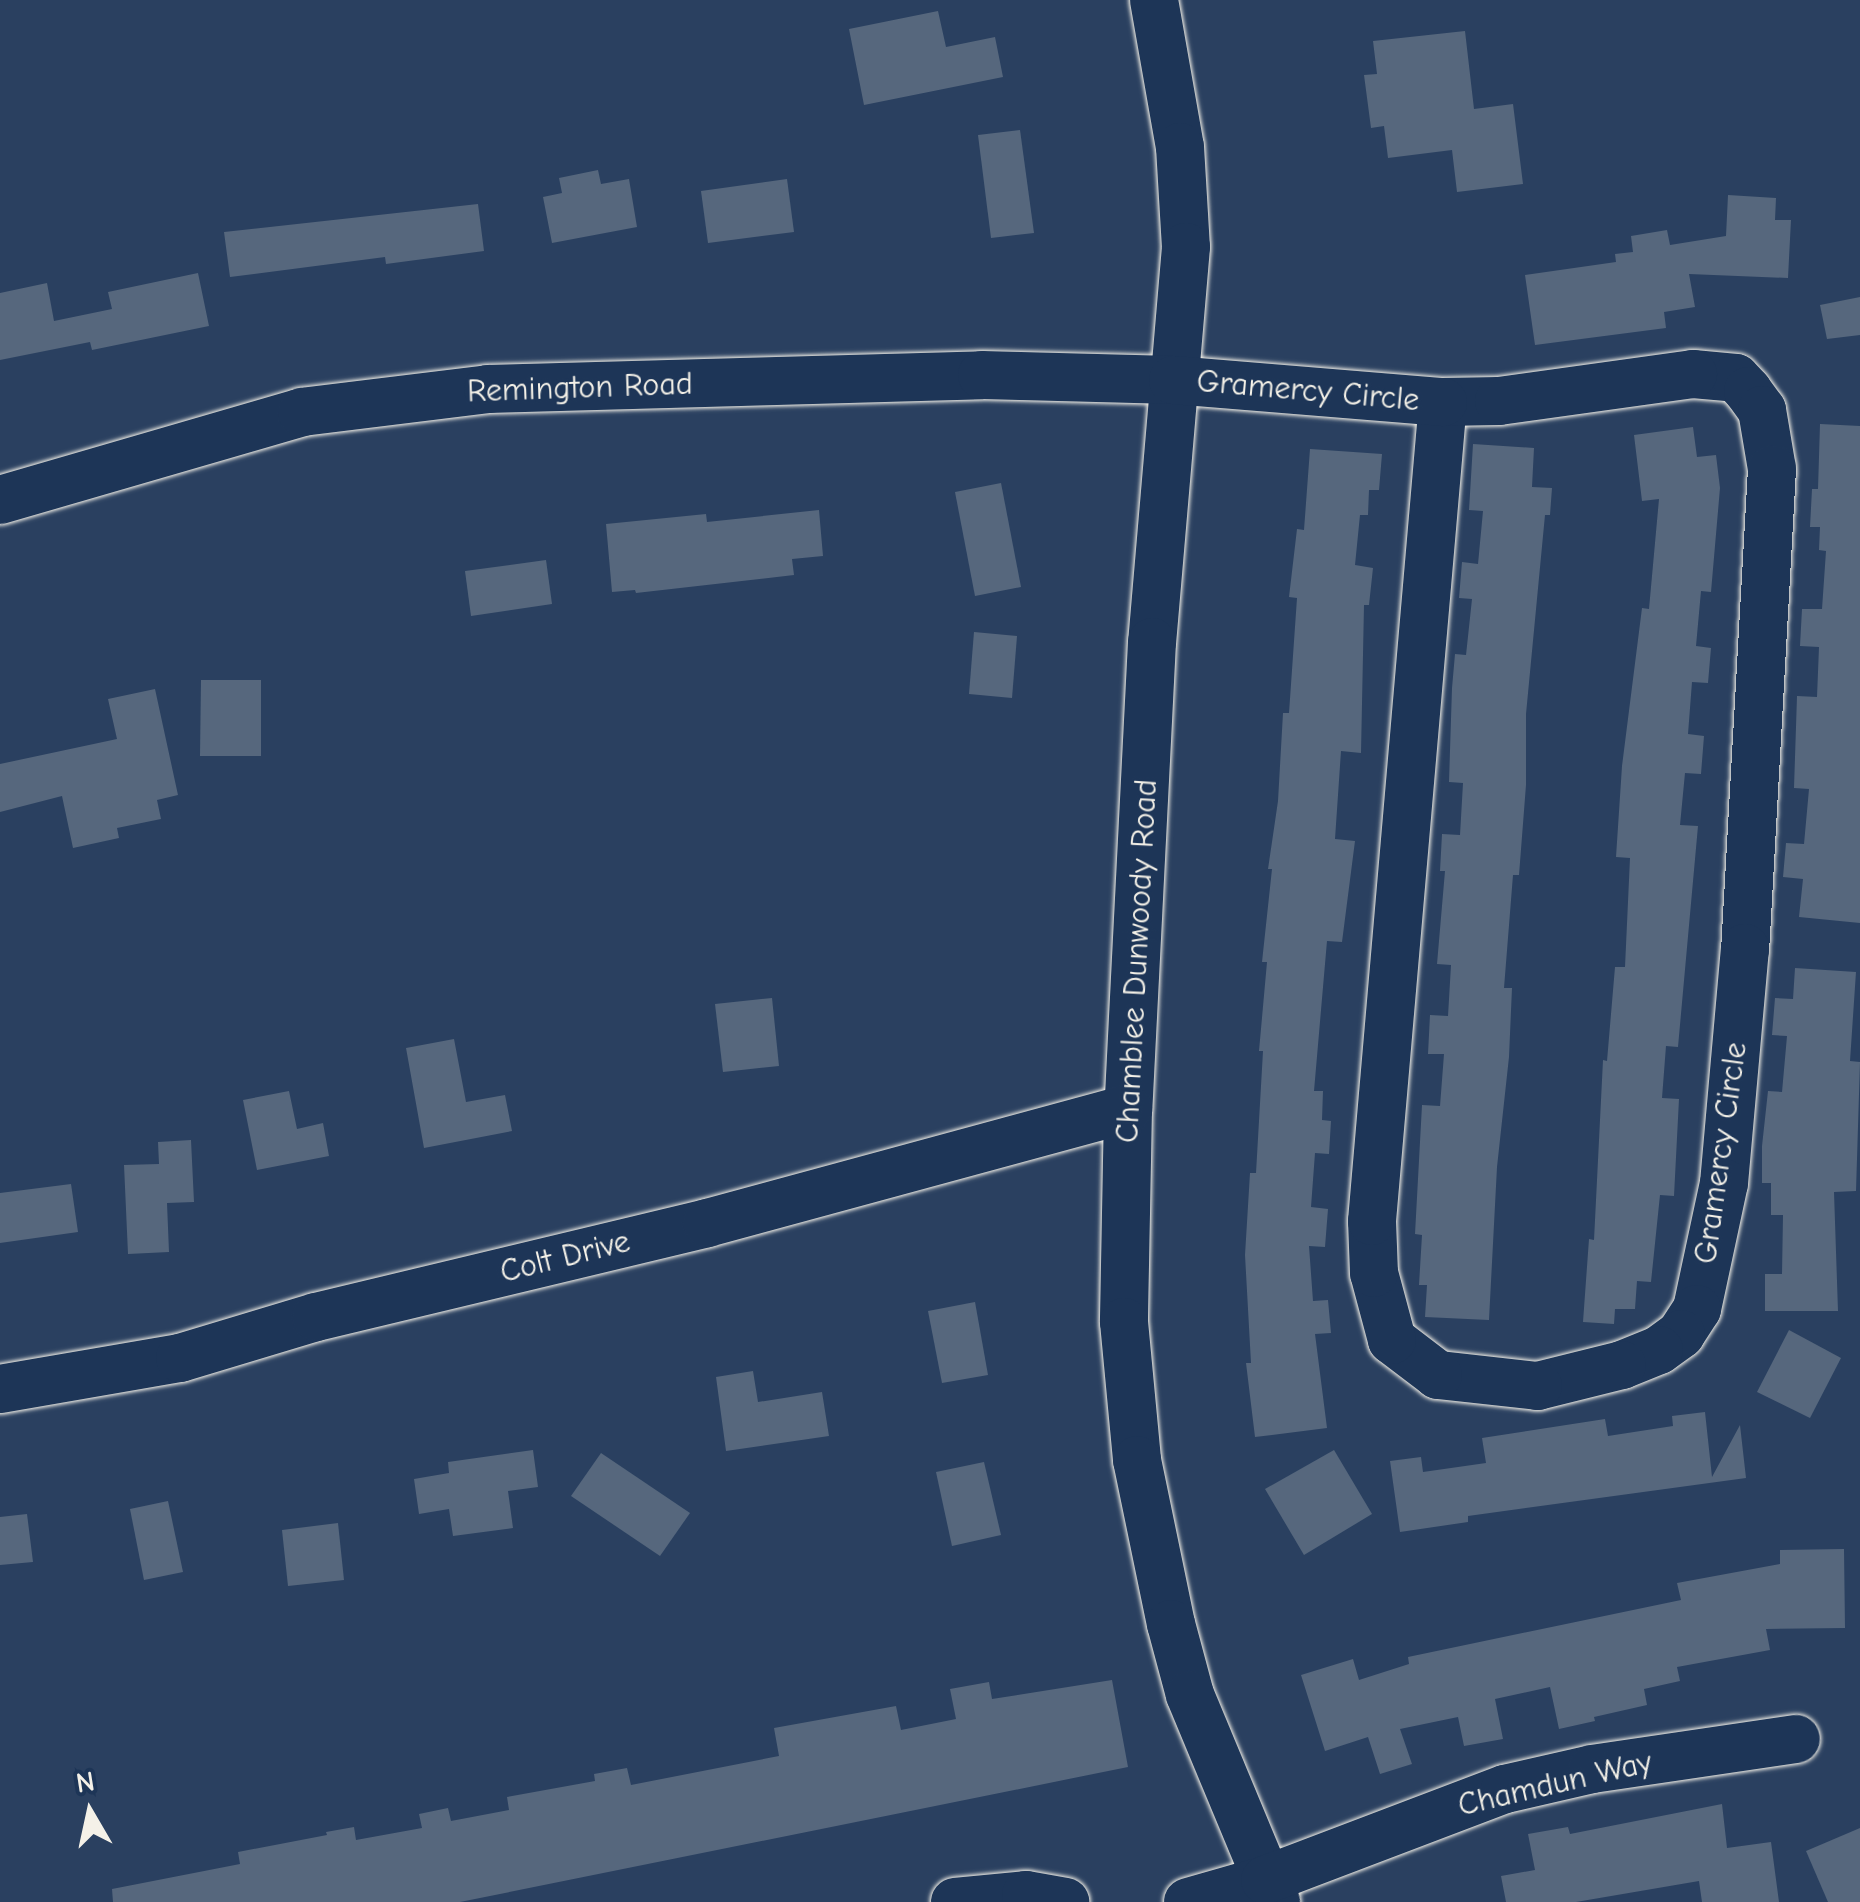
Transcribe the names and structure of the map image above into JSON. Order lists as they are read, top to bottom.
{
  "streets": {
    "street": [
      "Remington Road",
      "Gramercy Circle",
      "Chamblee Dunwoody Road",
      "Colt Drive",
      "Chamdun Way"
    ]
  },
  "crossings": [
    ["Remington Road", "Gramercy Circle"],
    ["Remington Road", "Chamblee Dunwoody Road"],
    ["Gramercy Circle", "Chamblee Dunwoody Road"],
    ["Chamblee Dunwoody Road", "Colt Drive"],
    ["Chamblee Dunwoody Road", "Chamdun Way"]
  ],
  "north": "top"
}
